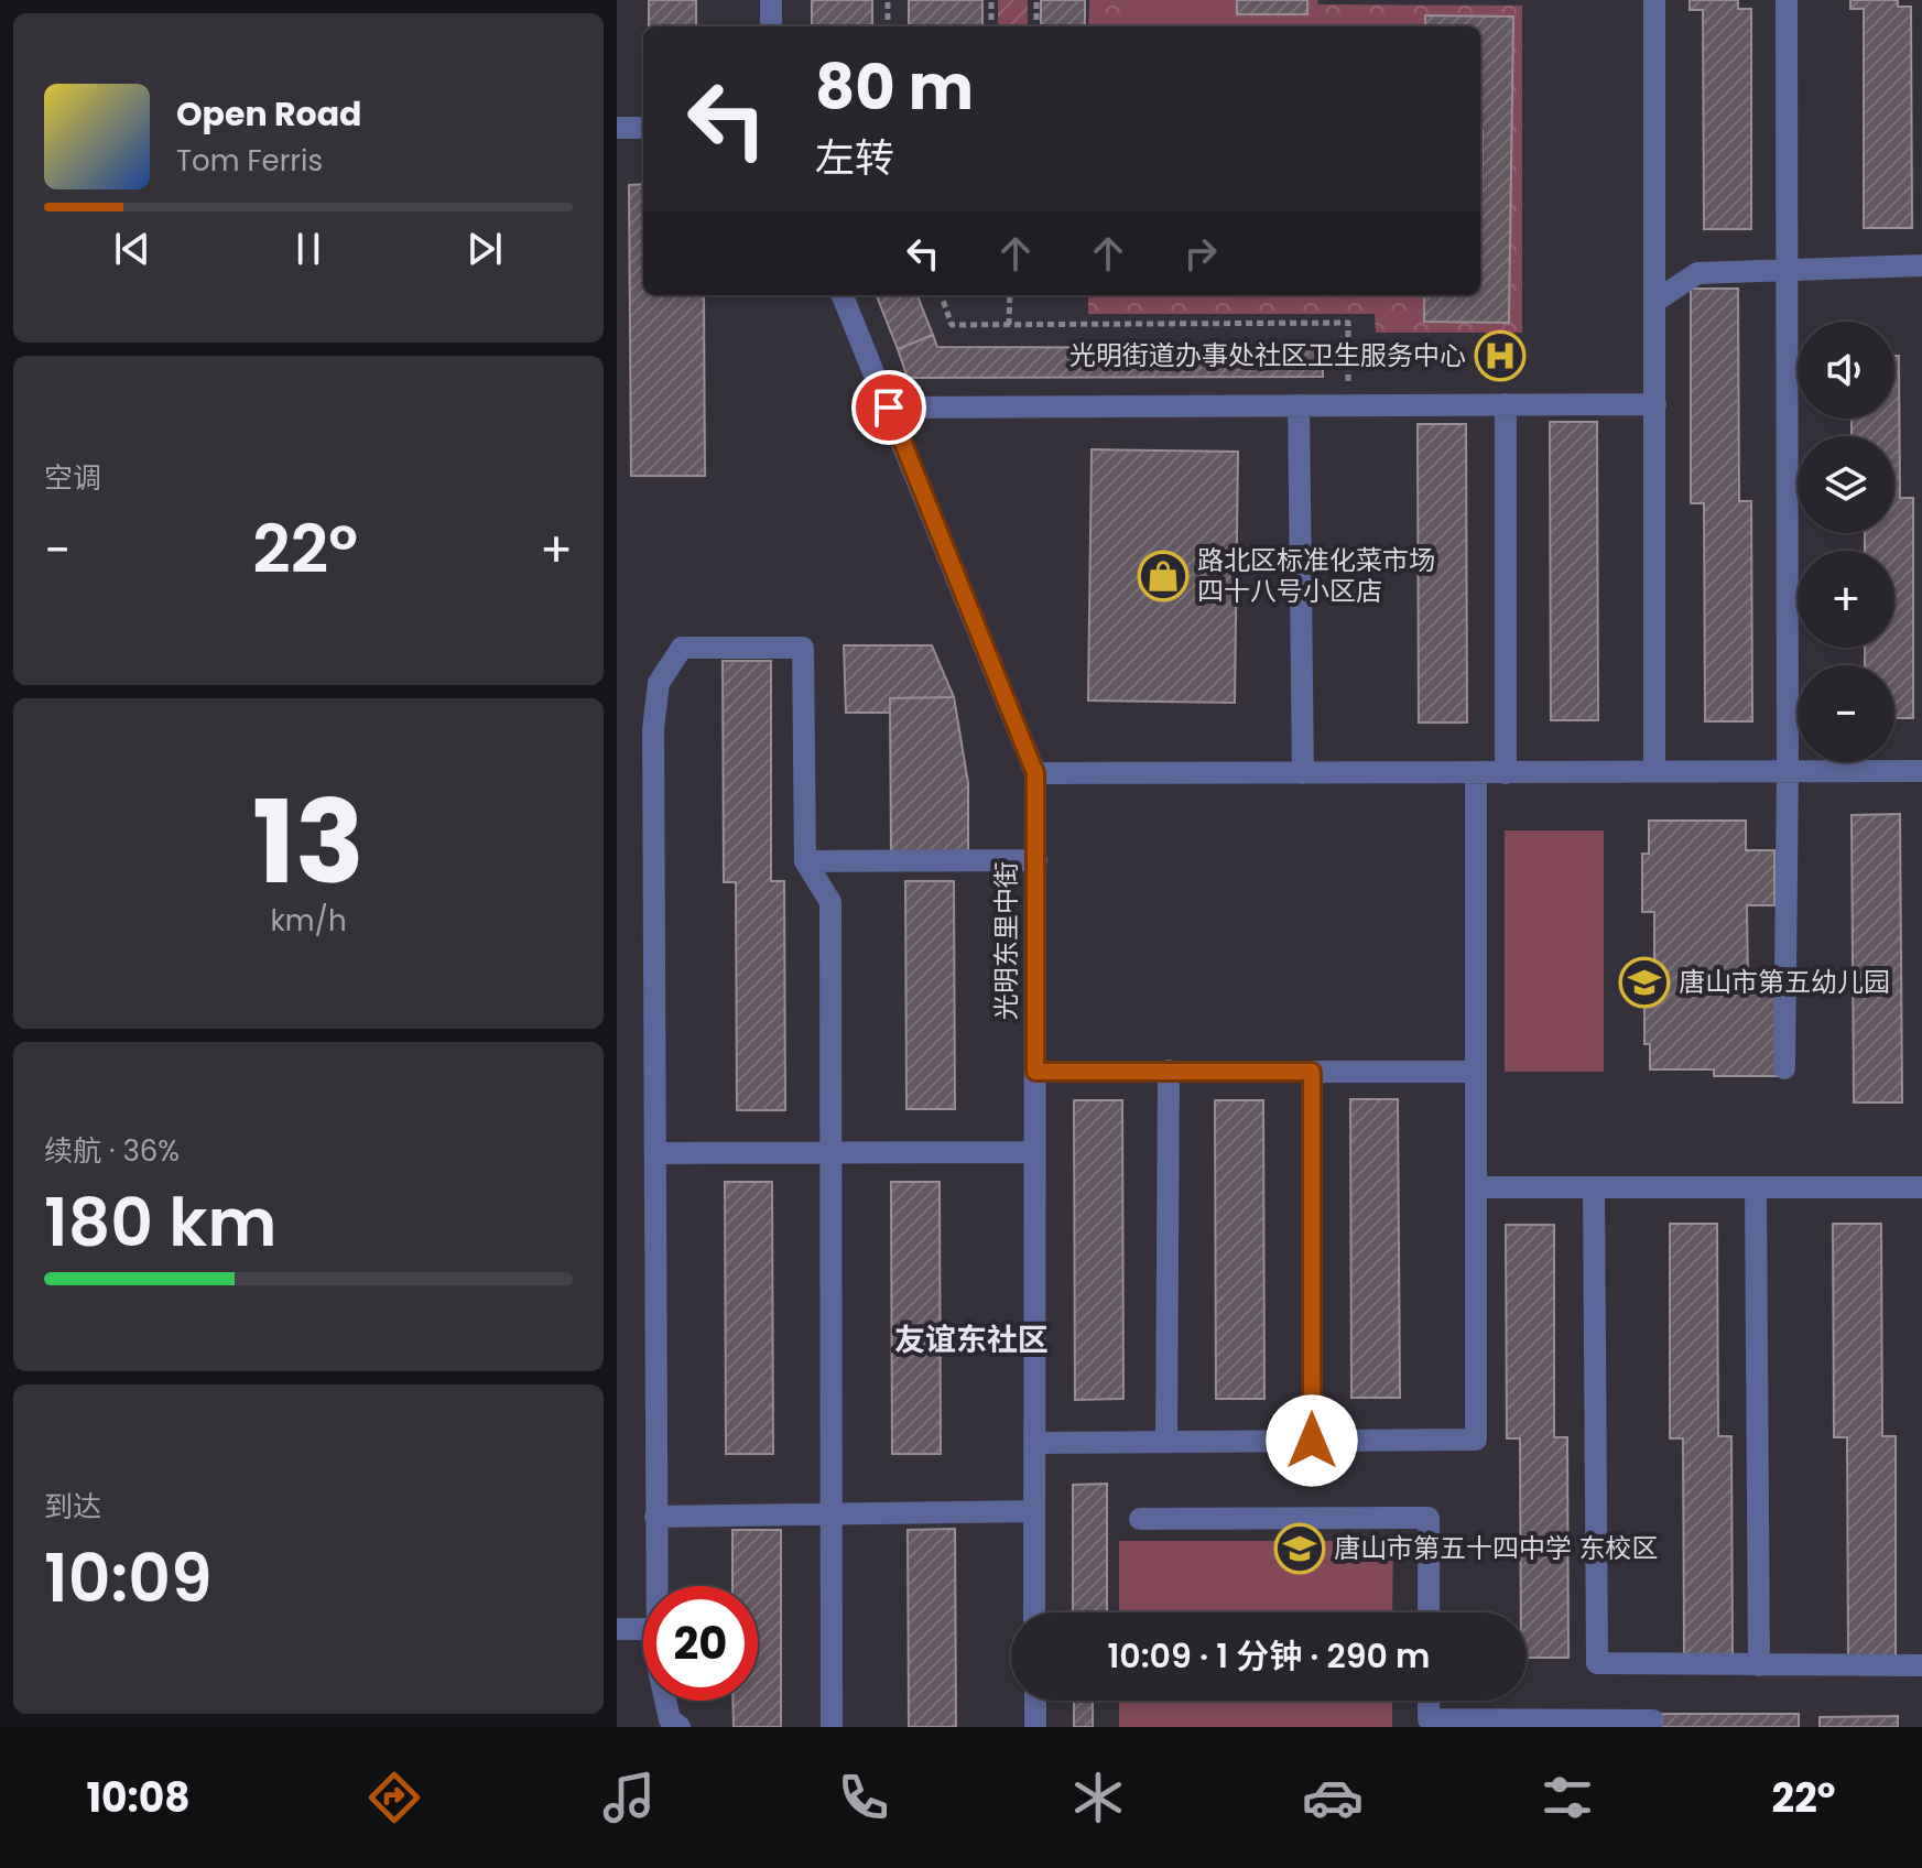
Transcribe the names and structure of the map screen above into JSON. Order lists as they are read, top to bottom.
{
  "streets": {
    "street": ["光明东里中街"]
  },
  "districts": ["友谊东社区"],
  "places": {
    "hospital": ["光明街道办事处社区卫生服务中心"],
    "shop": ["路北区标准化菜市场 四十八号小区店"],
    "school or university": ["唐山市第五幼儿园", "唐山市第五十四中学 东校区"]
  },
  "page": {
    "turn": ["80 m", "左转"],
    "song": ["Open Road", "Tom Ferris"],
    "map_buttons": ["+", "−"],
    "tile": [
      "空调",
      ["13", "km/h"],
      ["续航 · 36%", "180 km"],
      ["到达", "10:09"]
    ],
    "heat": ["−", "22°", "+"],
    "limit": "20",
    "trip": "10:09 · 1 分钟 · 290 m",
    "tabs": ["10:08", "22°"]
  }
}
